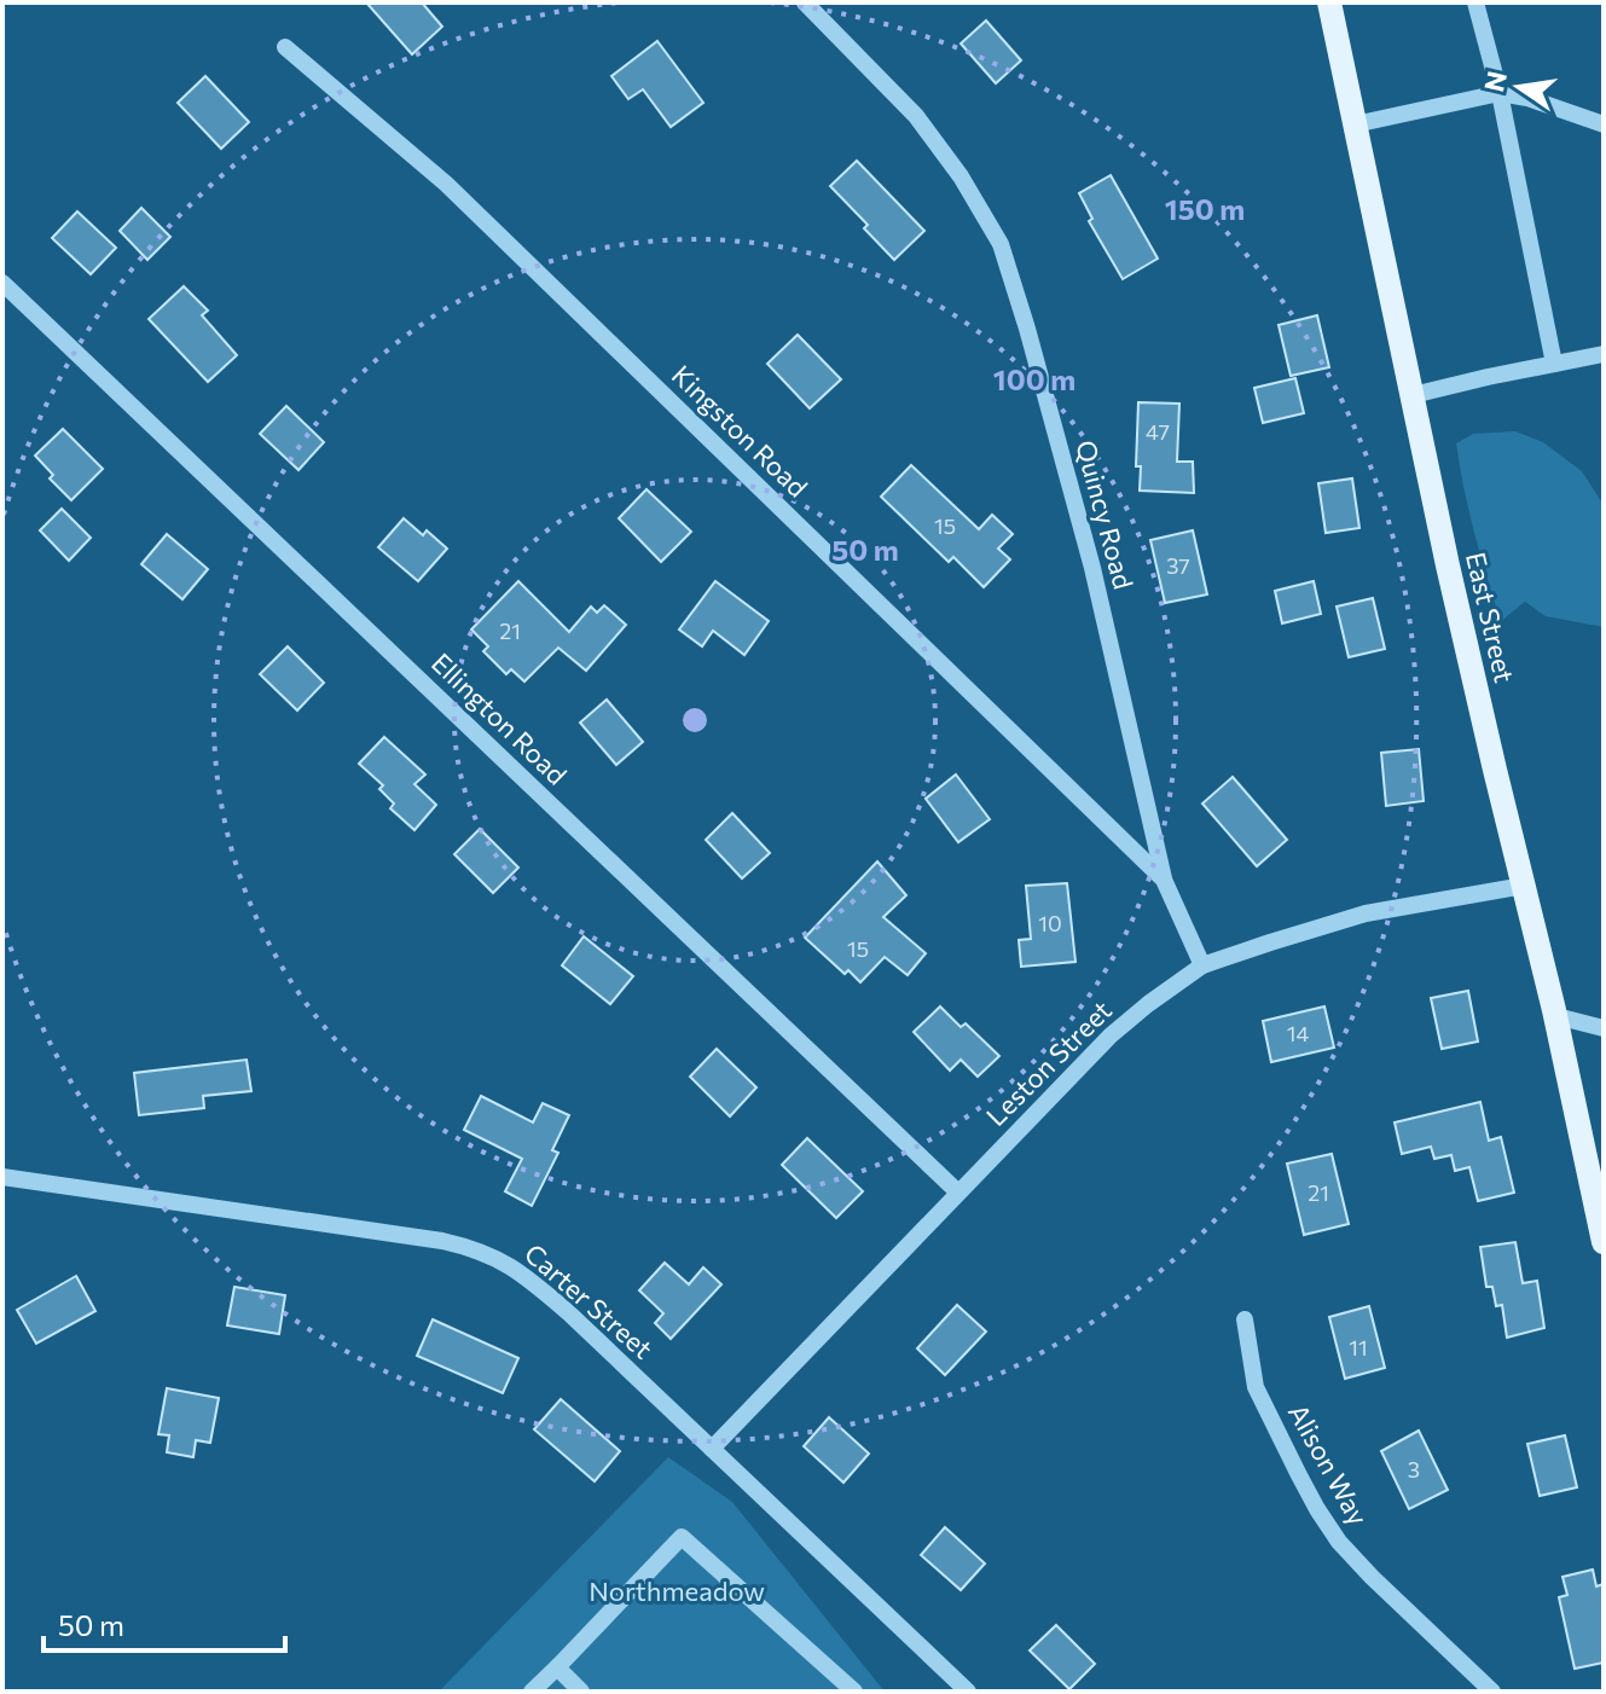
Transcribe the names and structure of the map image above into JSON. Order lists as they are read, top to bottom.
{
  "streets": {
    "main road": ["East Street"],
    "street": [
      "Kingston Road",
      "Quincy Road",
      "Ellington Road",
      "Leston Street",
      "Carter Street",
      "Alison Way"
    ]
  },
  "crossings": [
    ["Kingston Road", "Quincy Road"],
    ["Kingston Road", "Leston Street"],
    ["East Street", "Leston Street"],
    ["Ellington Road", "Leston Street"],
    ["Leston Street", "Carter Street"]
  ],
  "parks": ["Northmeadow"],
  "house_numbers": [
    "47",
    "15",
    "37",
    "21",
    "10",
    "15",
    "14",
    "21",
    "11",
    "3"
  ],
  "scale_bar": "50 m",
  "north": "left",
  "rings": ["150 m", "100 m", "50 m"]
}
